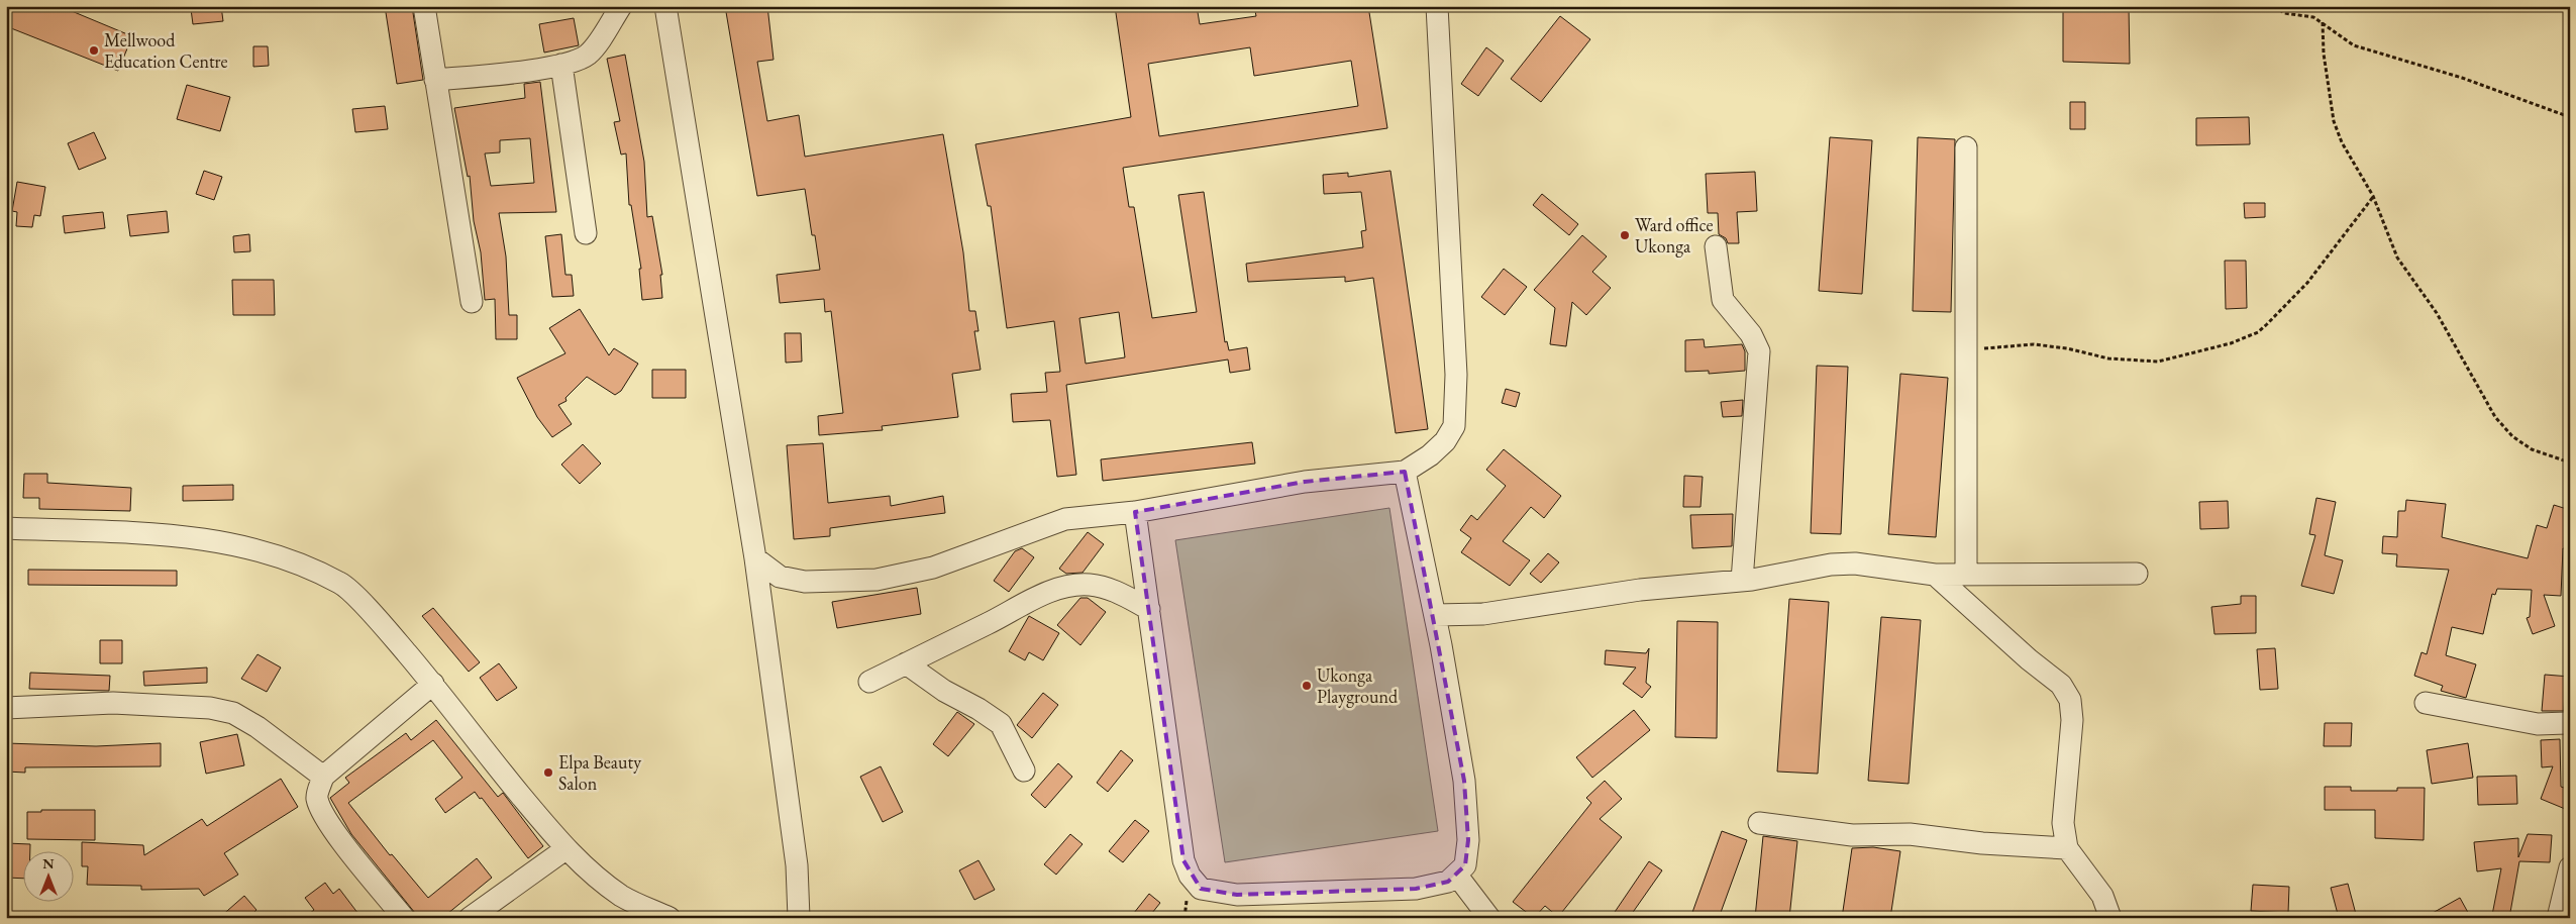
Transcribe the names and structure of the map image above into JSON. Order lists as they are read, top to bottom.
{
  "places": [
    "Mellwood Education Centre",
    "Ward office Ukonga",
    "Ukonga Playground",
    "Elpa Beauty Salon"
  ],
  "north": "top"
}
